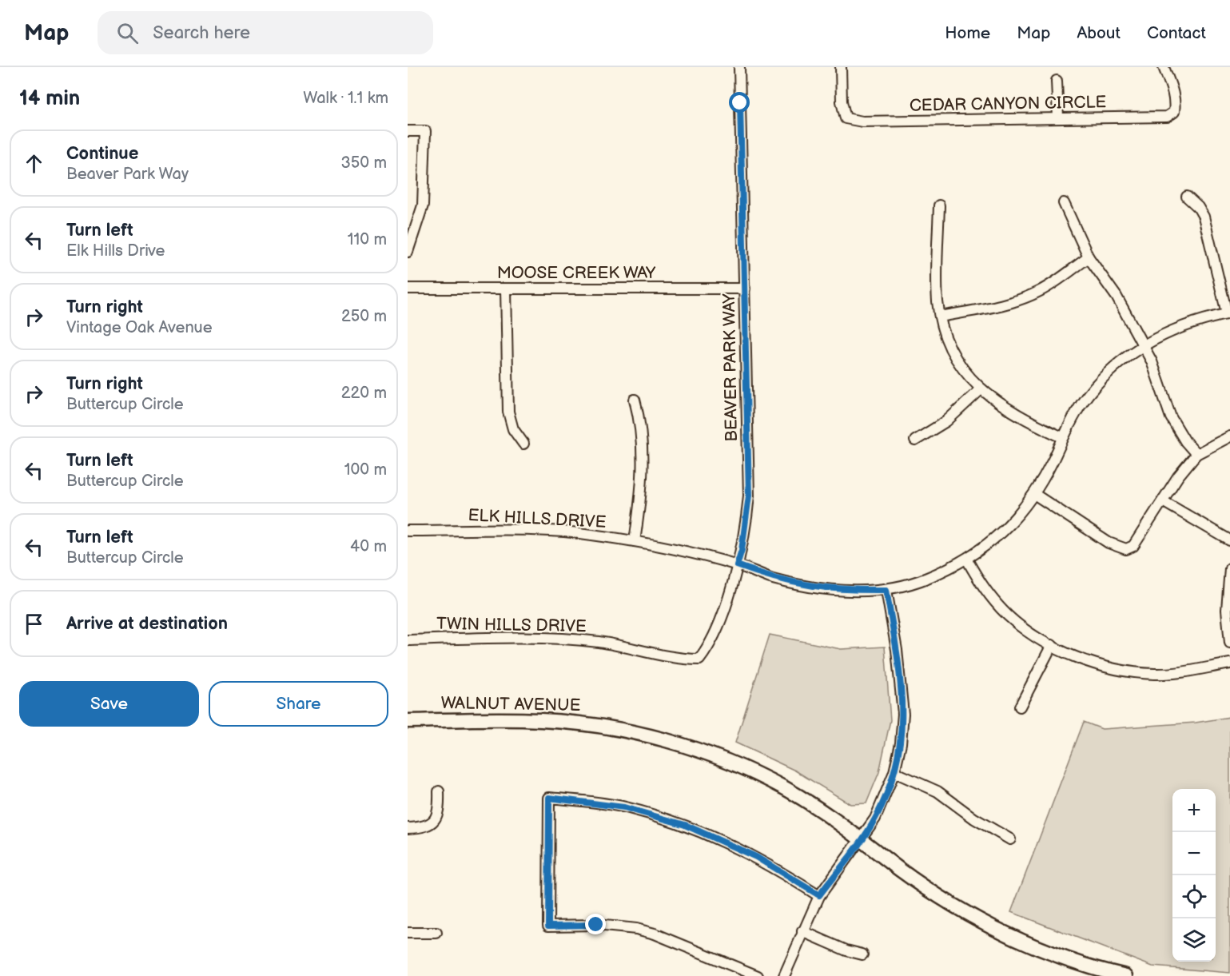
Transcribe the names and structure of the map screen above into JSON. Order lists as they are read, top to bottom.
{
  "streets": {
    "street": [
      "CEDAR CANYON CIRCLE",
      "MOOSE CREEK WAY",
      "BEAVER PARK WAY",
      "ELK HILLS DRIVE",
      "TWIN HILLS DRIVE",
      "WALNUT AVENUE"
    ]
  },
  "crossings": [
    ["MOOSE CREEK WAY", "BEAVER PARK WAY"],
    ["BEAVER PARK WAY", "ELK HILLS DRIVE"],
    ["BEAVER PARK WAY", "TWIN HILLS DRIVE"]
  ],
  "page": {
    "header": "Map",
    "search": "Search here",
    "nav": [
      "Home",
      "Map",
      "About",
      "Contact"
    ],
    "heading": ["14 min", "Walk · 1.1 km"],
    "list": [
      ["Continue", "Beaver Park Way", "350 m"],
      ["Turn left", "Elk Hills Drive", "110 m"],
      ["Turn right", "Vintage Oak Avenue", "250 m"],
      ["Turn right", "Buttercup Circle", "220 m"],
      ["Turn left", "Buttercup Circle", "100 m"],
      ["Turn left", "Buttercup Circle", "40 m"],
      "Arrive at destination"
    ],
    "buttons": ["Save", "Share"],
    "map_buttons": ["+", "−"]
  }
}
